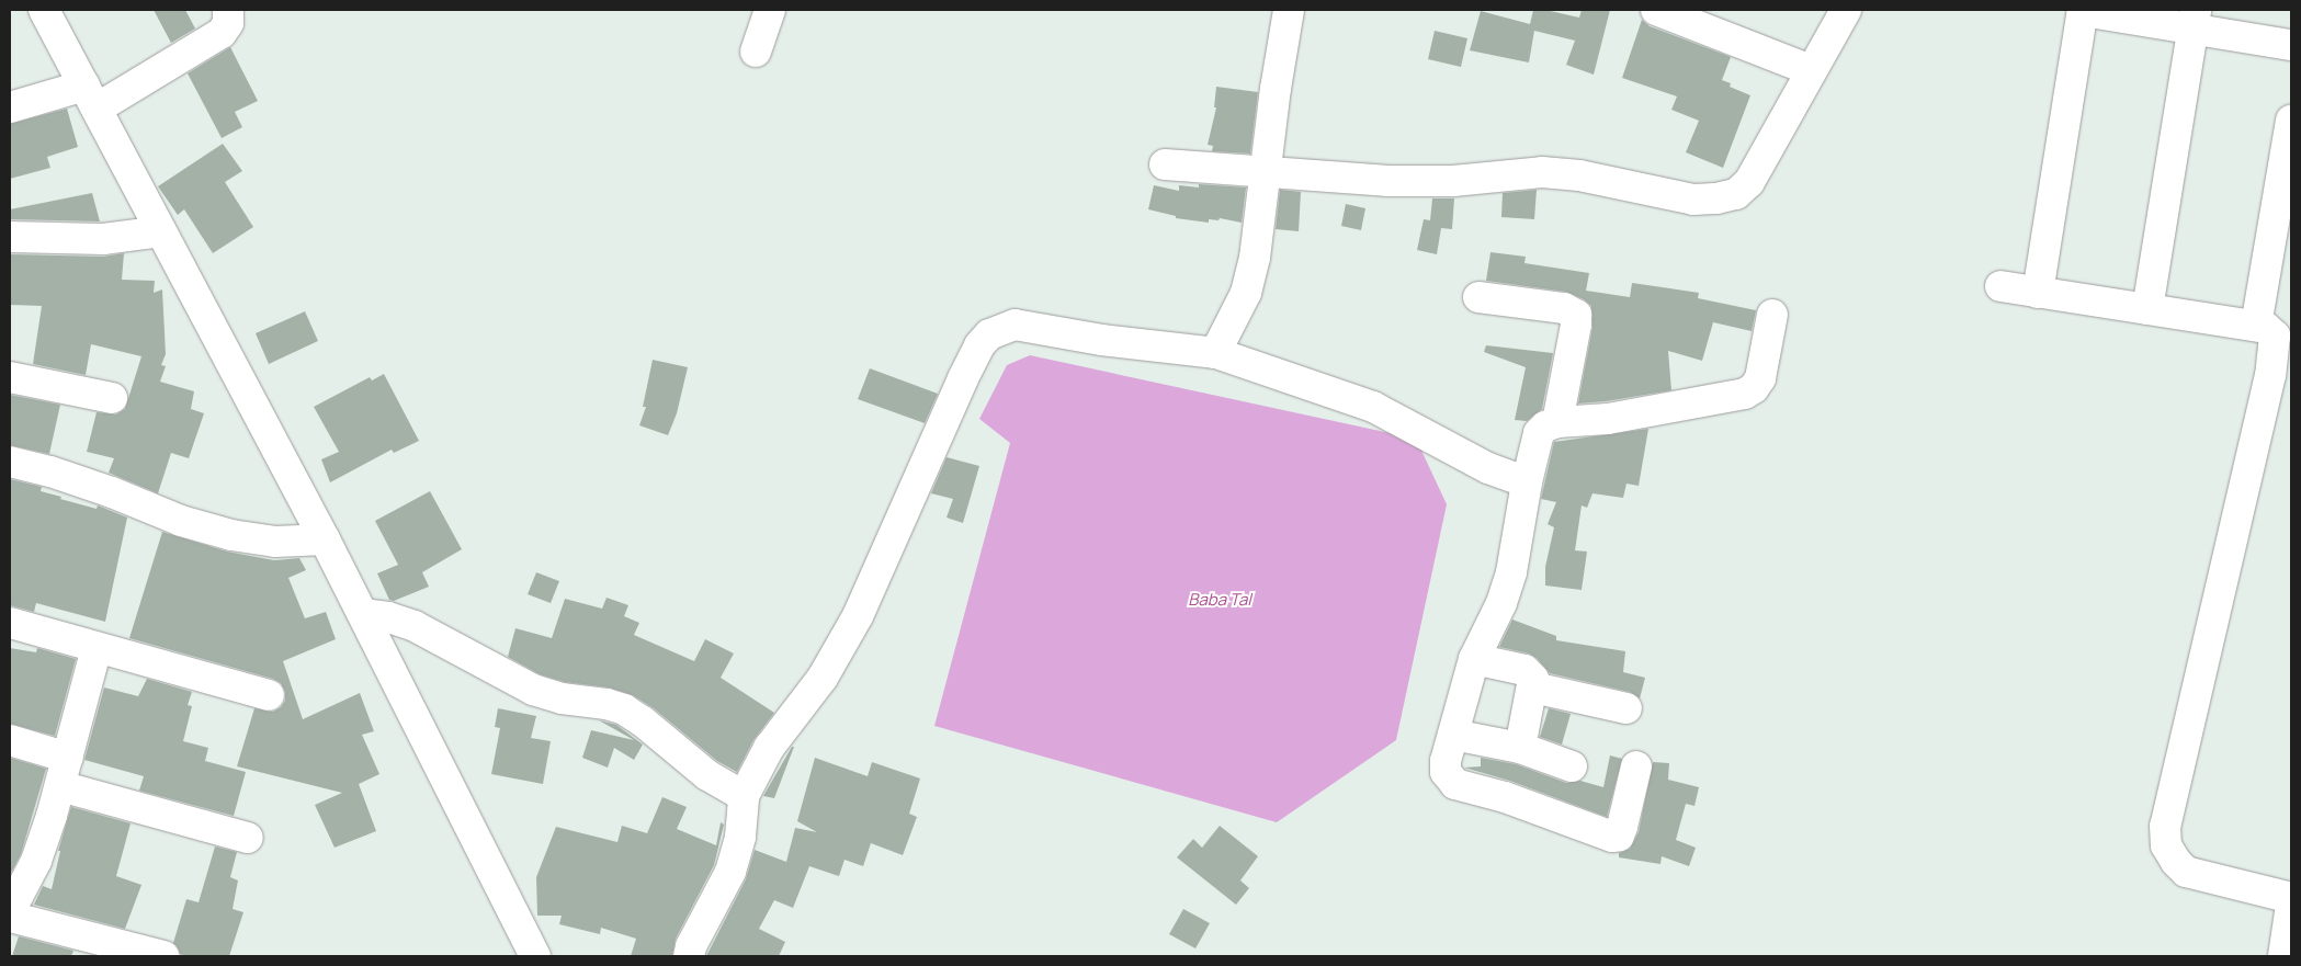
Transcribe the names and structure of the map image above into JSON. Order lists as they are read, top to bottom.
{
  "water": ["Baba Tal"]
}
